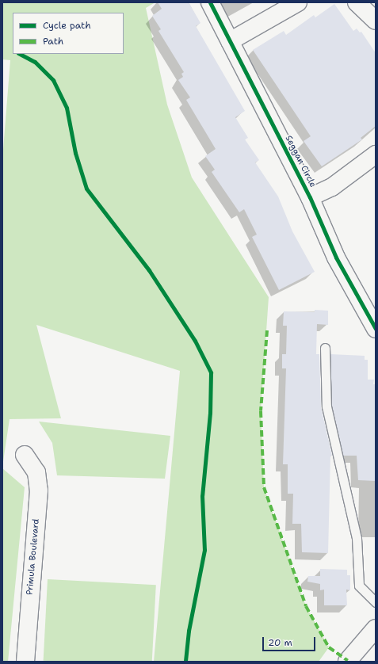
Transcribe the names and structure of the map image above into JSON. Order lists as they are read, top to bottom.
{
  "streets": {
    "street": ["Seggan Circle", "Primula Boulevard"]
  },
  "legend": ["Cycle path", "Path"],
  "scale_bar": "20 m"
}
